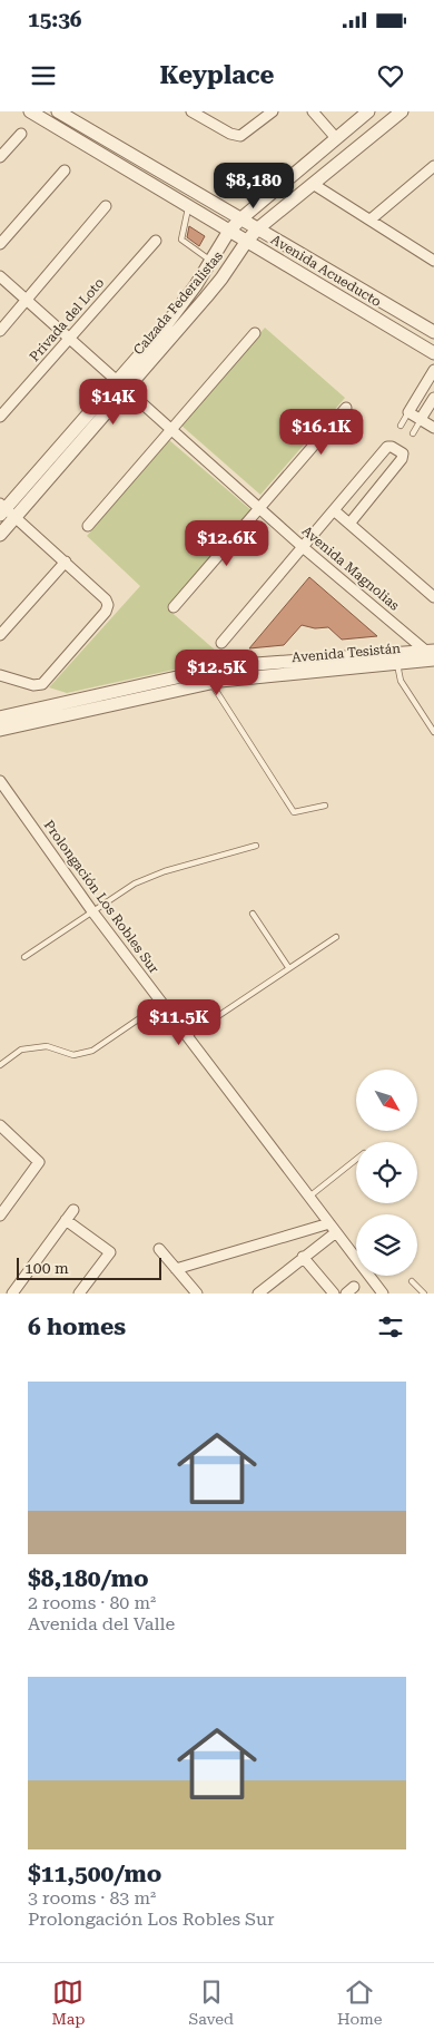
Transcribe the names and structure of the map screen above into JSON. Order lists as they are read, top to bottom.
{
  "streets": {
    "street": [
      "Avenida Acueducto",
      "Calzada Federalistas",
      "Privada del Loto",
      "Avenida Magnolias",
      "Avenida Tesistán",
      "Prolongación Los Robles Sur"
    ]
  },
  "crossings": [
    ["Avenida Acueducto", "Calzada Federalistas"],
    ["Calzada Federalistas", "Avenida Magnolias"],
    ["Privada del Loto", "Avenida Magnolias"],
    ["Avenida Magnolias", "Avenida Tesistán"]
  ],
  "scale_bar": "100 m",
  "north": "bottom right",
  "page": {
    "status": "15:36",
    "header": "Keyplace",
    "price": [
      "$8,180",
      "$14K",
      "$16.1K",
      "$12.6K",
      "$12.5K",
      "$11.5K"
    ],
    "scale": "100 m",
    "heading": "6 homes",
    "list": [
      {
        "name": "$8,180/mo",
        "note": "2 rooms · 80 m² · Avenida del Valle"
      },
      {
        "name": "$11,500/mo",
        "note": "3 rooms · 83 m² · Prolongación Los Robles Sur"
      }
    ],
    "tabs": ["Map", "Saved", "Home"]
  }
}
